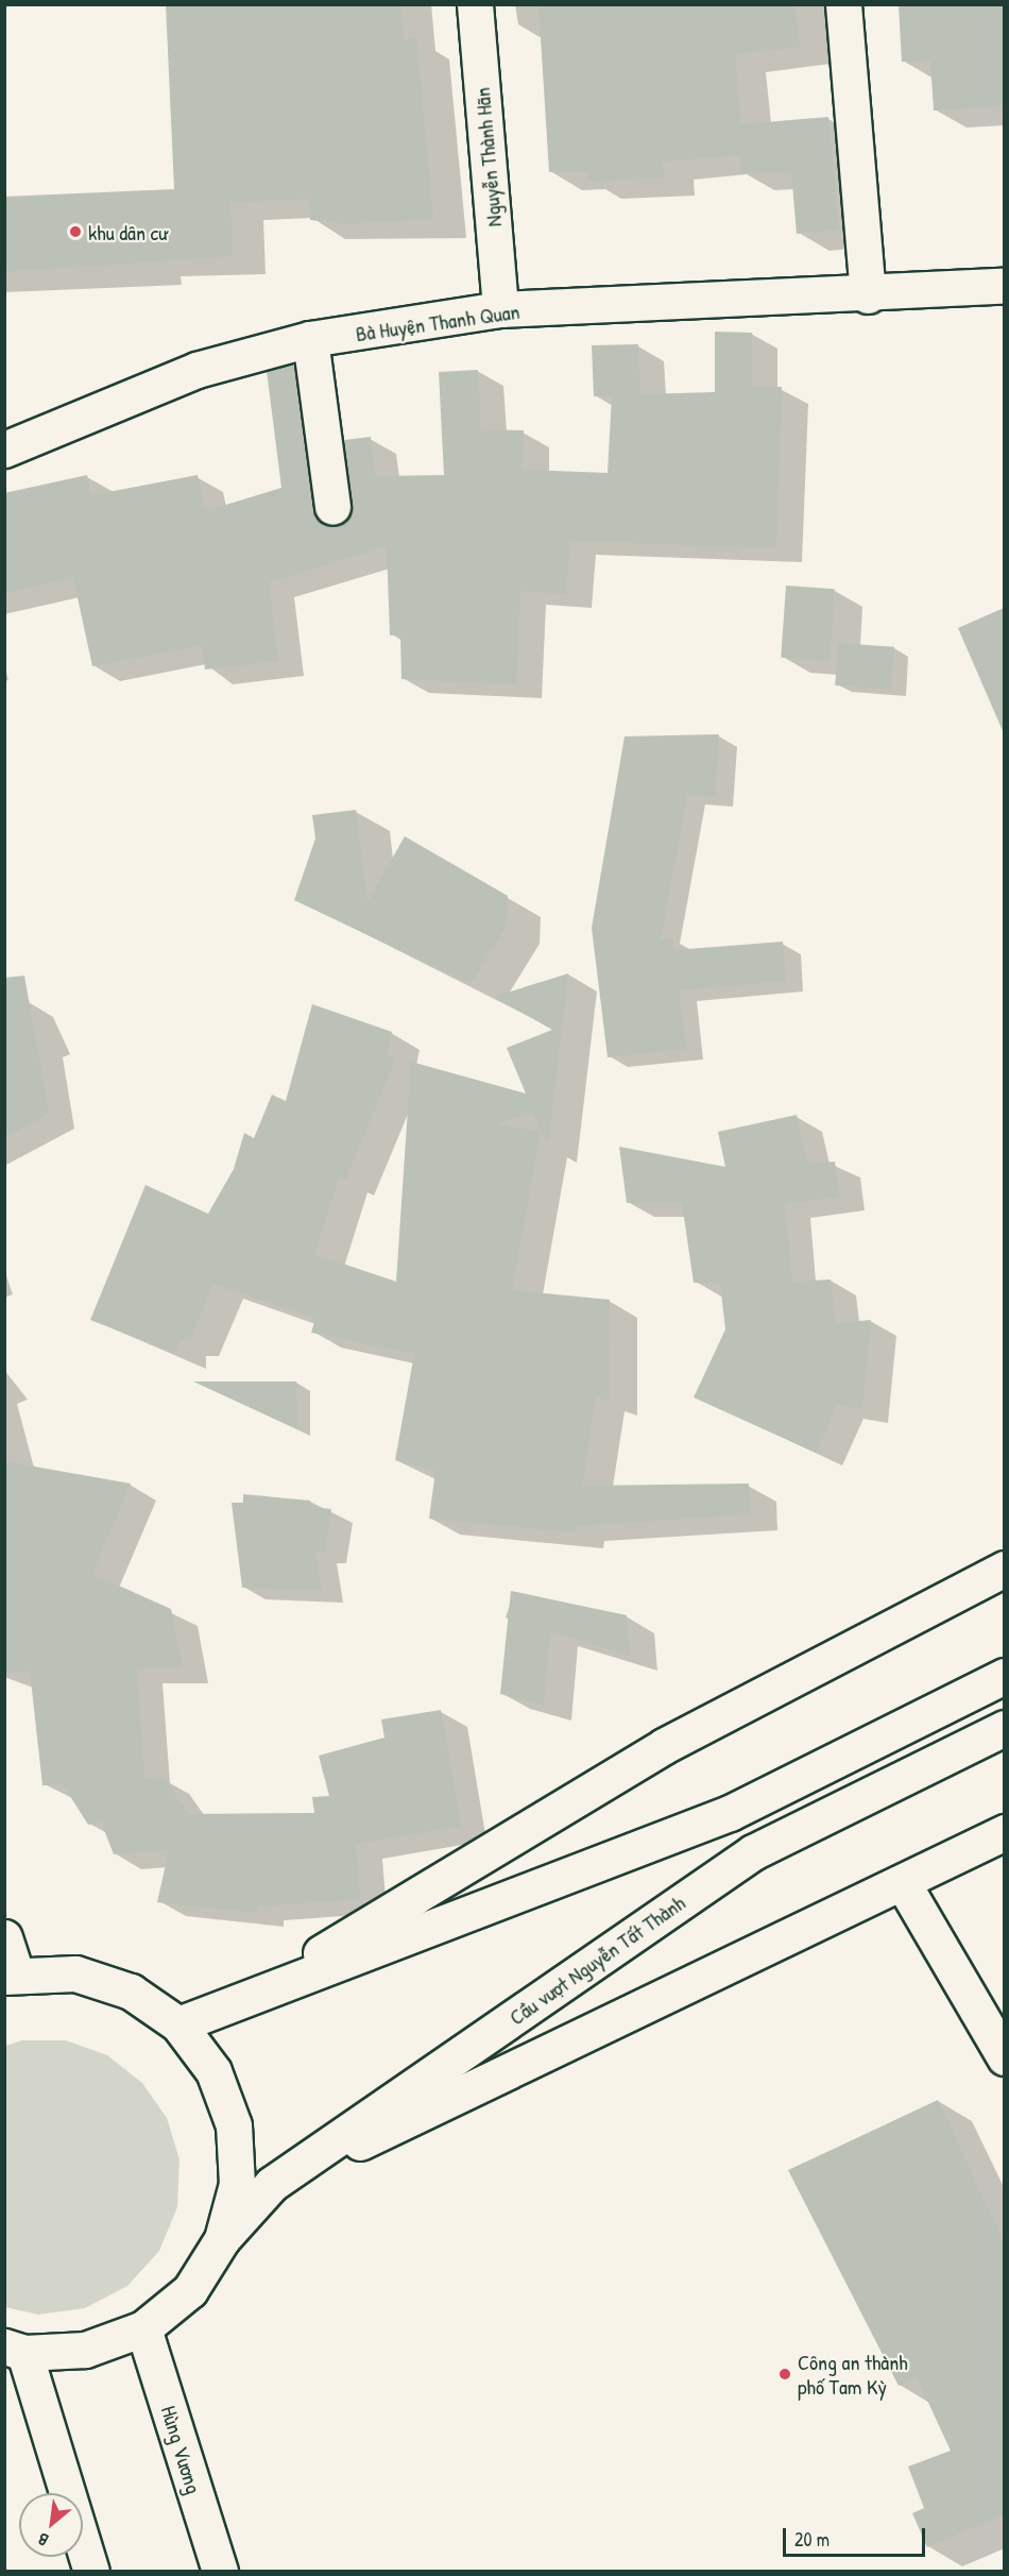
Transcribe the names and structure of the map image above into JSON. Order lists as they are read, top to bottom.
{
  "streets": {
    "main road": [
      "Nguyễn Thành Hãn",
      "Bà Huyện Thanh Quan",
      "Cầu vượt Nguyễn Tất Thành",
      "Hùng Vương"
    ]
  },
  "crossings": [
    ["Nguyễn Thành Hãn", "Bà Huyện Thanh Quan"]
  ],
  "places": ["khu dân cư", "Công an thành phố Tam Kỳ"],
  "scale_bar": "20 m",
  "north": "bottom left"
}
